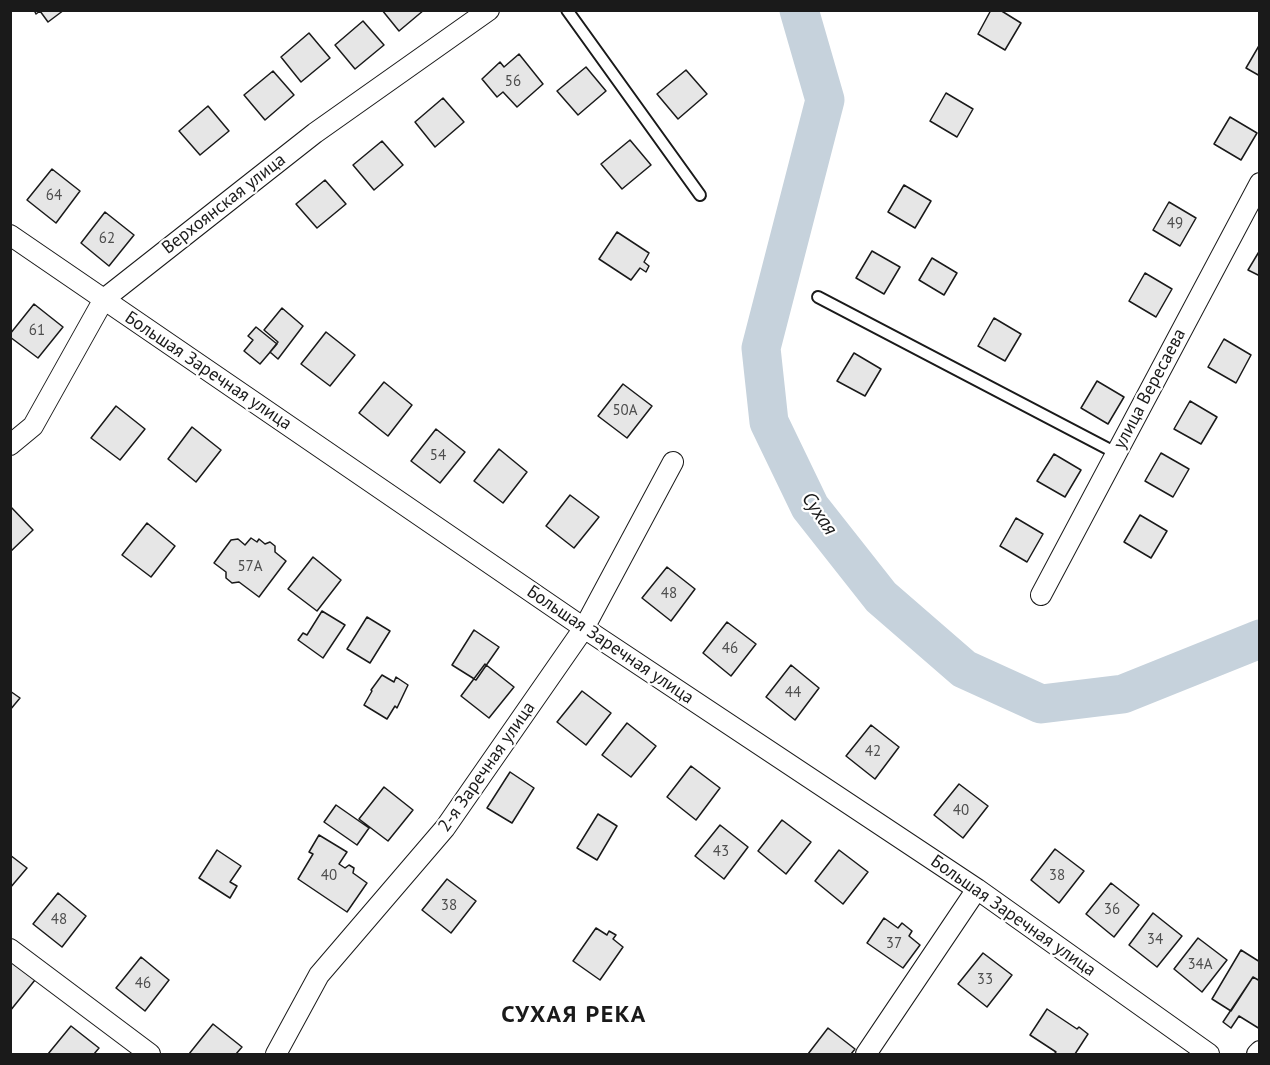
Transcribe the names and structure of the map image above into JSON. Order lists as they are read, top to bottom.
{
  "streets": {
    "street": [
      "Верхоянская улица",
      "Большая Заречная улица",
      "улица Вересаева",
      "2-я Заречная улица"
    ]
  },
  "crossings": [
    ["Верхоянская улица", "Большая Заречная улица"],
    ["Большая Заречная улица", "2-я Заречная улица"]
  ],
  "districts": ["СУХАЯ РЕКА"],
  "water": ["Сухая"],
  "house_numbers": [
    "56",
    "64",
    "49",
    "62",
    "61",
    "50А",
    "54",
    "57А",
    "48",
    "46",
    "44",
    "42",
    "40",
    "43",
    "40",
    "38",
    "38",
    "36",
    "48",
    "34",
    "37",
    "34А",
    "33",
    "46"
  ]
}
